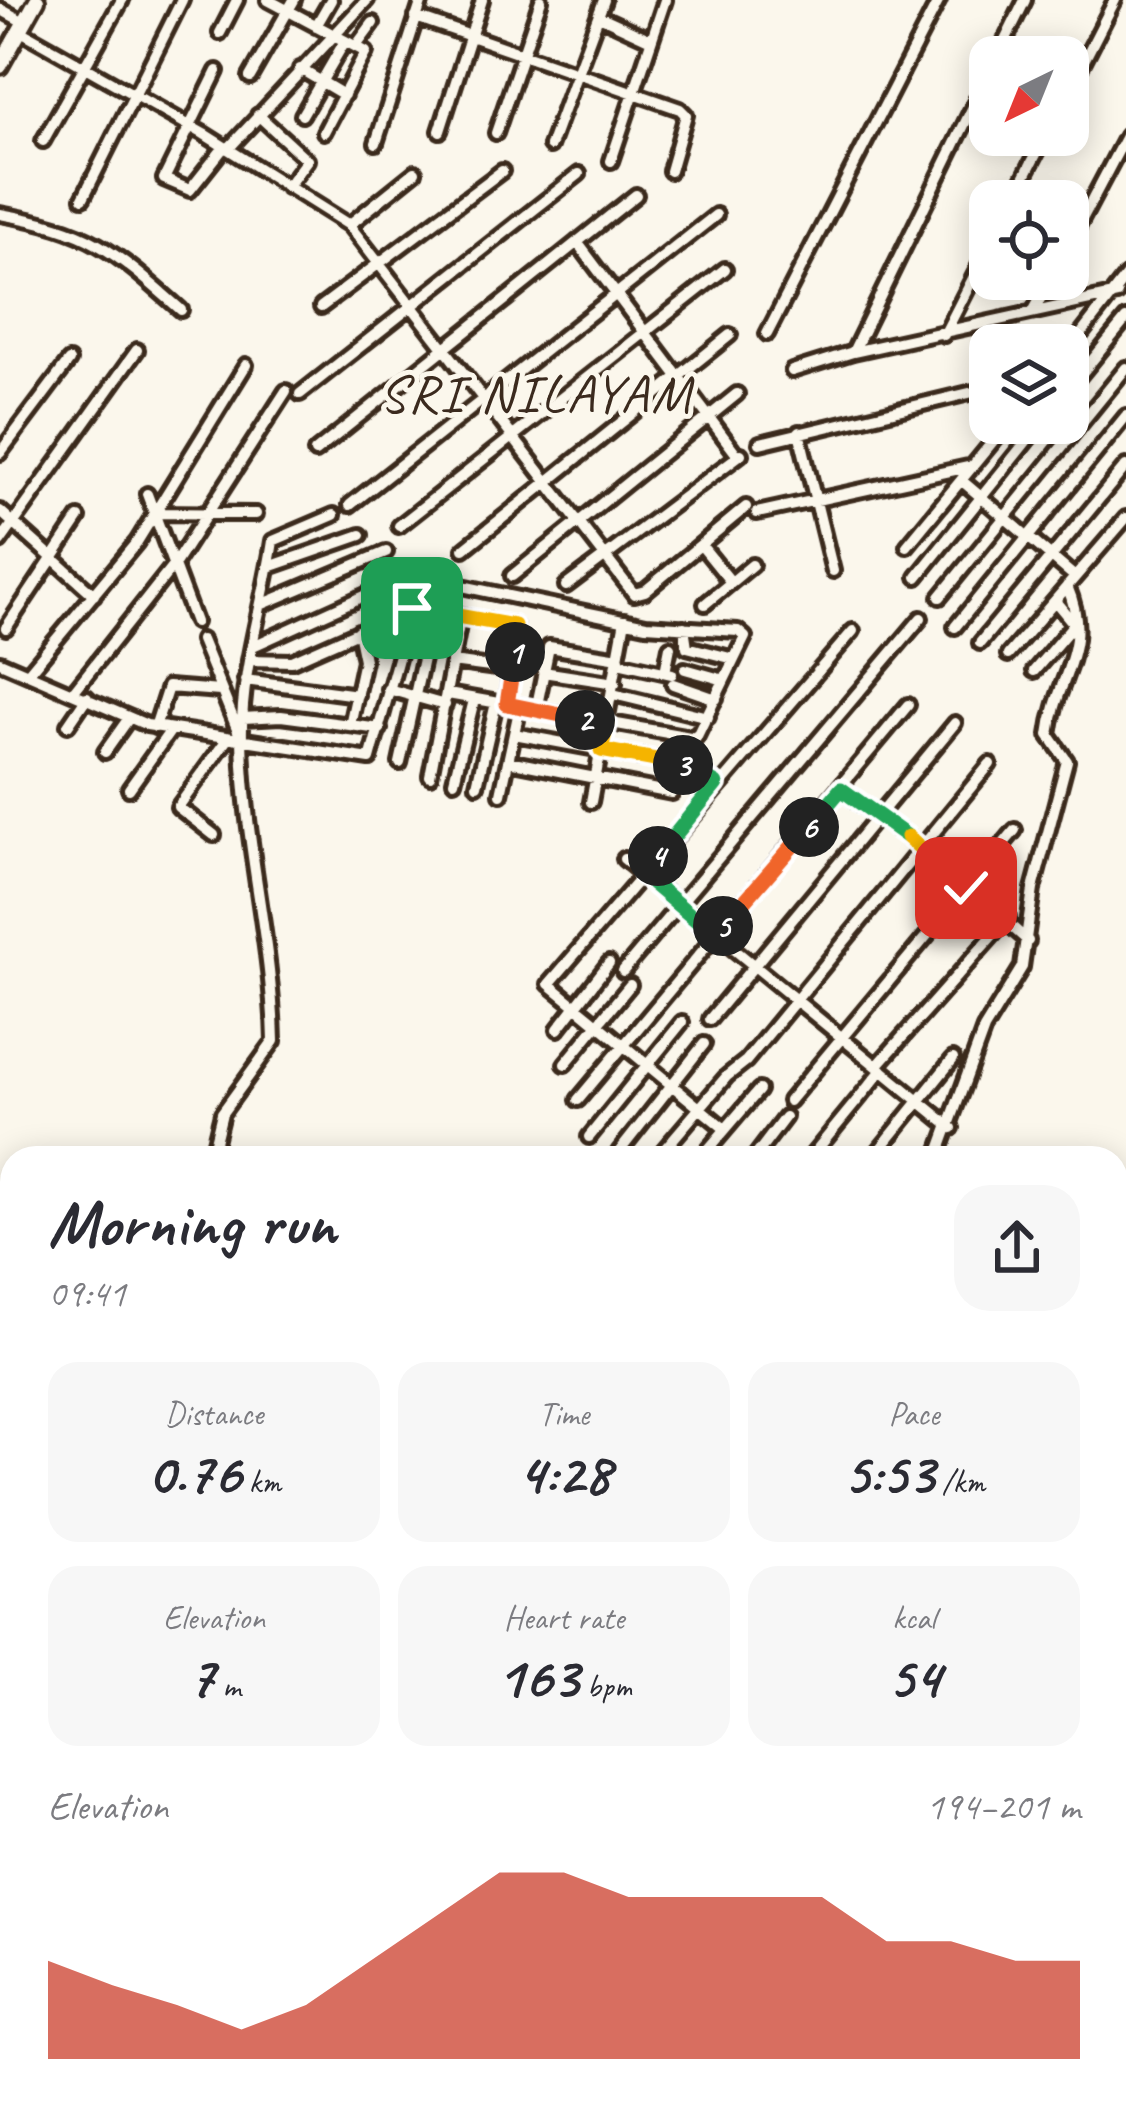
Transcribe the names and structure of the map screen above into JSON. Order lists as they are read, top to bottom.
{
  "districts": ["SRI NILAYAM"],
  "north": "bottom left",
  "page": {
    "pins": [
      "1",
      "2",
      "3",
      "6",
      "4",
      "5"
    ],
    "heading": ["Morning run", "09:41"],
    "stats": [
      ["Distance", "0.76 km"],
      ["Time", "4:28"],
      ["Pace", "5:53 /km"],
      ["Elevation", "7 m"],
      ["Heart rate", "163 bpm"],
      ["kcal", "54"]
    ],
    "chart": ["Elevation", "194–201 m"]
  }
}
